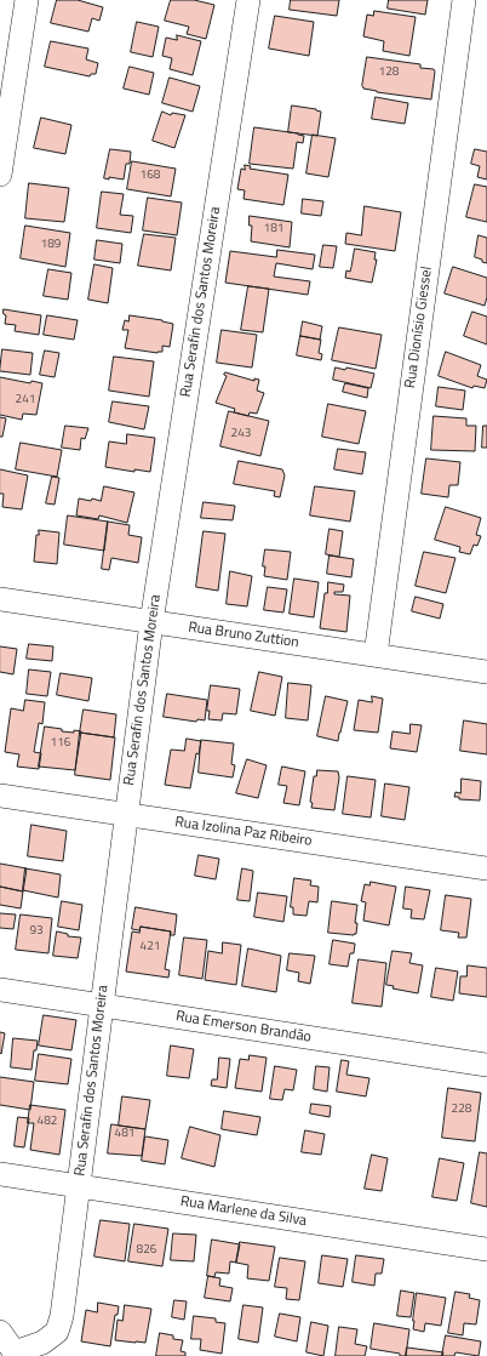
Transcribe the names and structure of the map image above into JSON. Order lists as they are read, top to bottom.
{
  "streets": {
    "street": [
      "Rua Serafin dos Santos Moreira",
      "Rua Dionísio Giessel",
      "Rua Bruno Zuttion",
      "Rua Izolina Paz Ribeiro",
      "Rua Emerson Brandão",
      "Rua Marlene da Silva"
    ]
  },
  "crossings": [
    ["Rua Serafin dos Santos Moreira", "Rua Bruno Zuttion"],
    ["Rua Serafin dos Santos Moreira", "Rua Izolina Paz Ribeiro"],
    ["Rua Serafin dos Santos Moreira", "Rua Emerson Brandão"],
    ["Rua Serafin dos Santos Moreira", "Rua Marlene da Silva"],
    ["Rua Dionísio Giessel", "Rua Bruno Zuttion"]
  ],
  "house_numbers": [
    "128",
    "168",
    "181",
    "189",
    "241",
    "243",
    "116",
    "93",
    "421",
    "228",
    "482",
    "481",
    "826"
  ]
}
